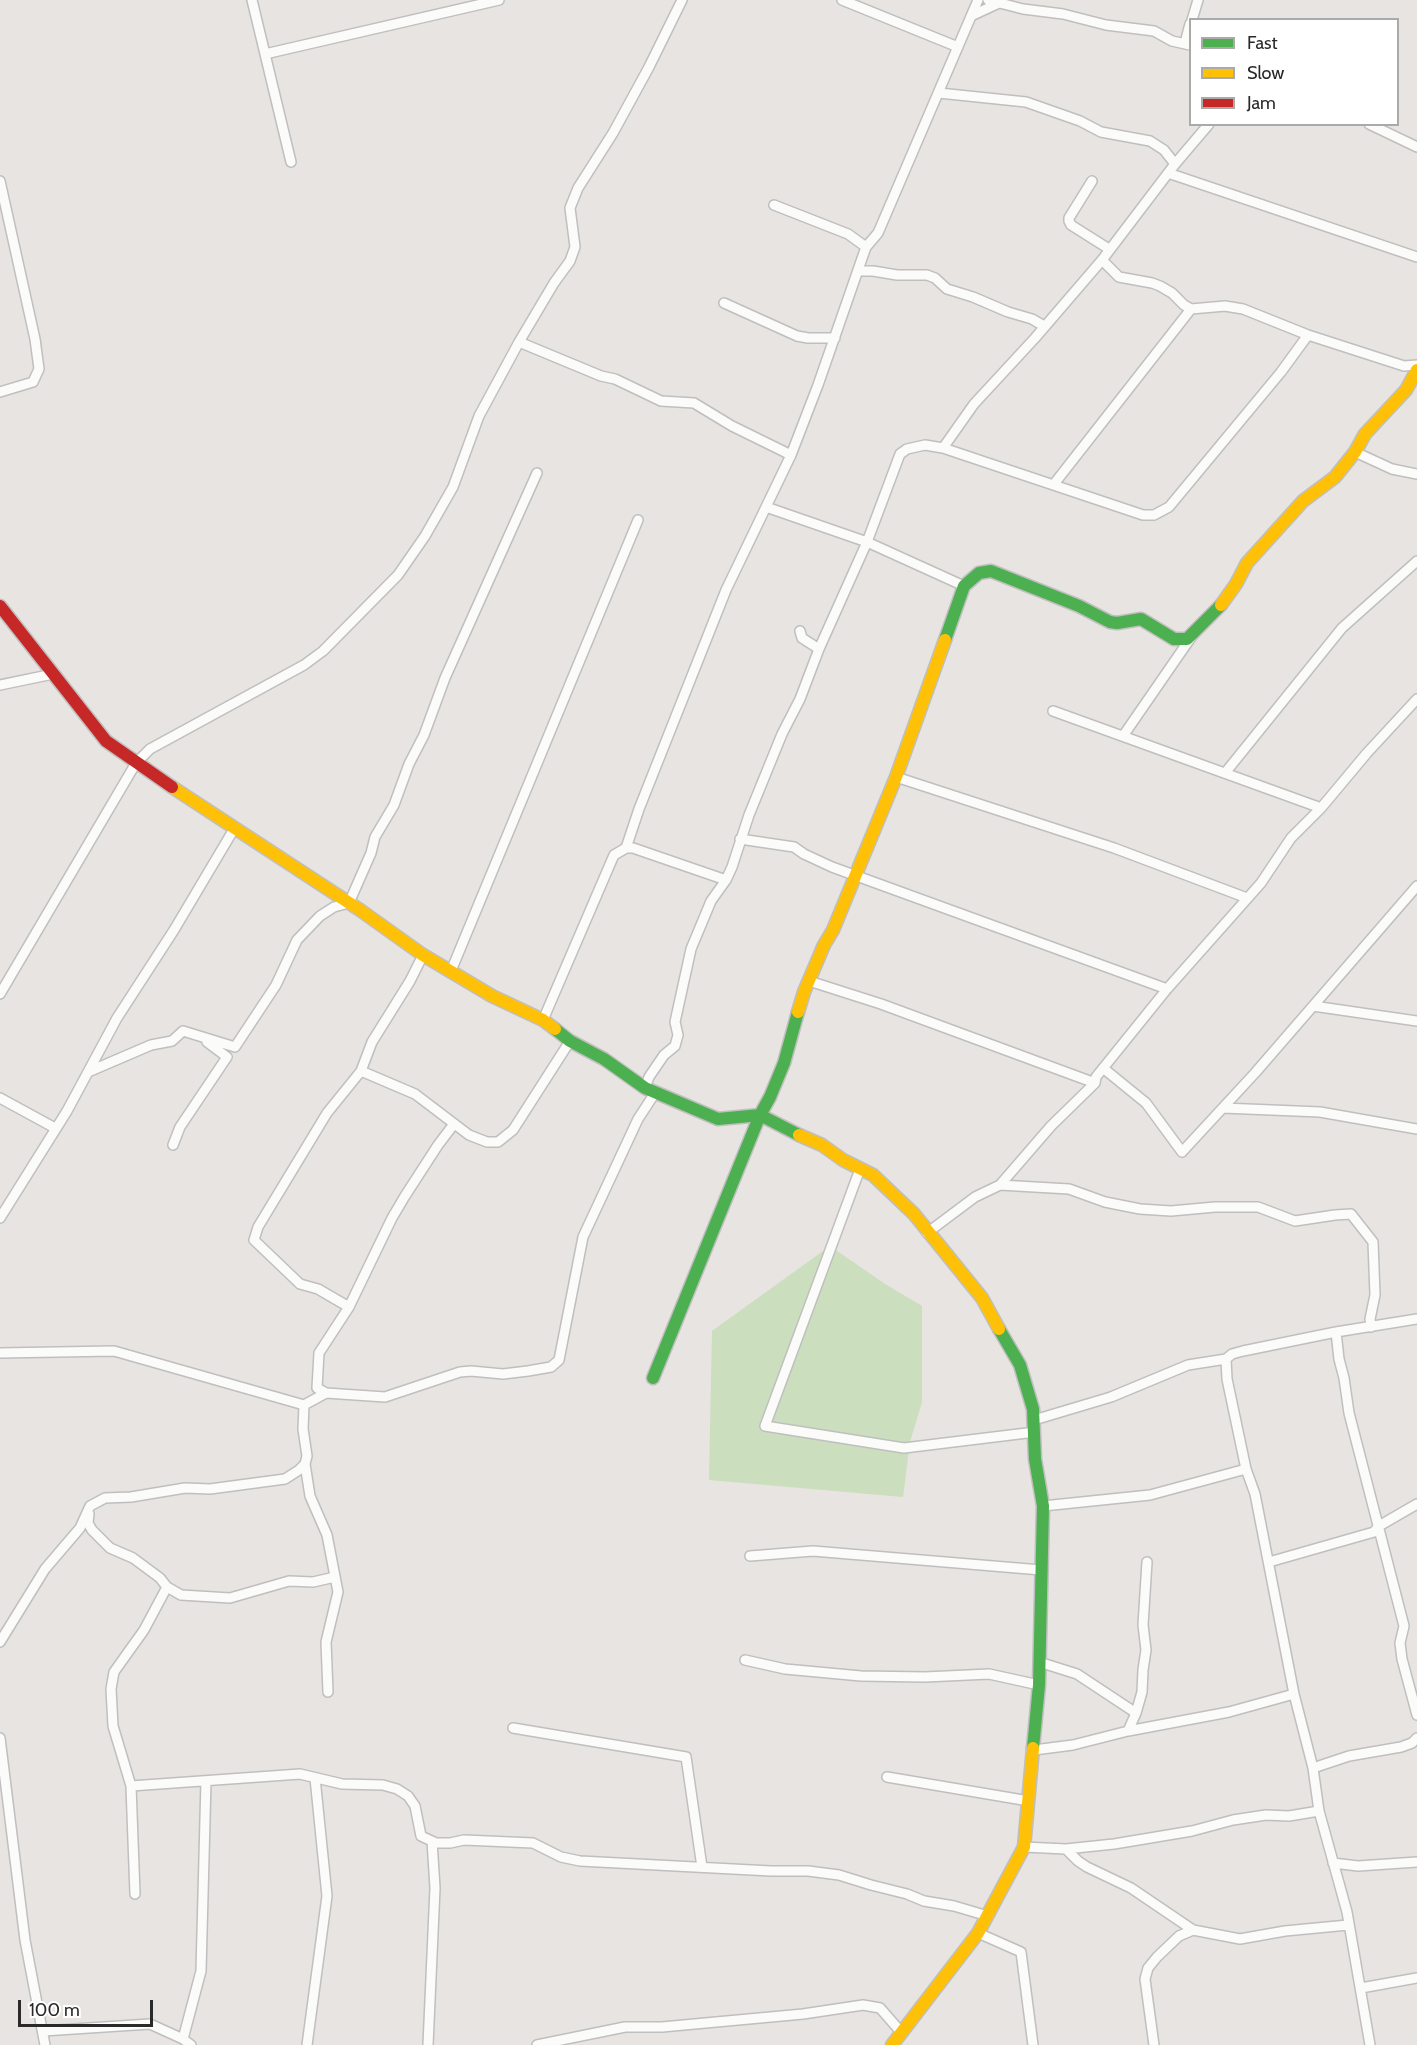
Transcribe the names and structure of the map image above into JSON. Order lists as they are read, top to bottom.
{
  "legend": ["Fast", "Slow", "Jam"],
  "scale_bar": "100 m"
}
